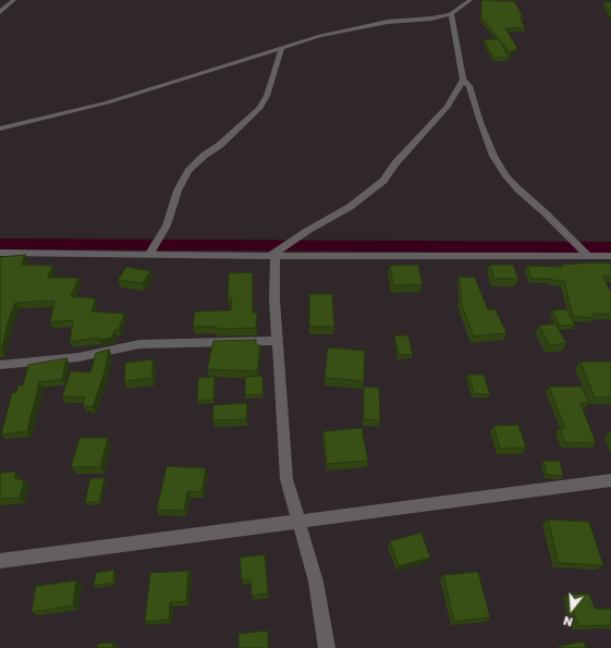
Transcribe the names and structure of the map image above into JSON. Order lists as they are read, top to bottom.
{
  "north": "bottom"
}
